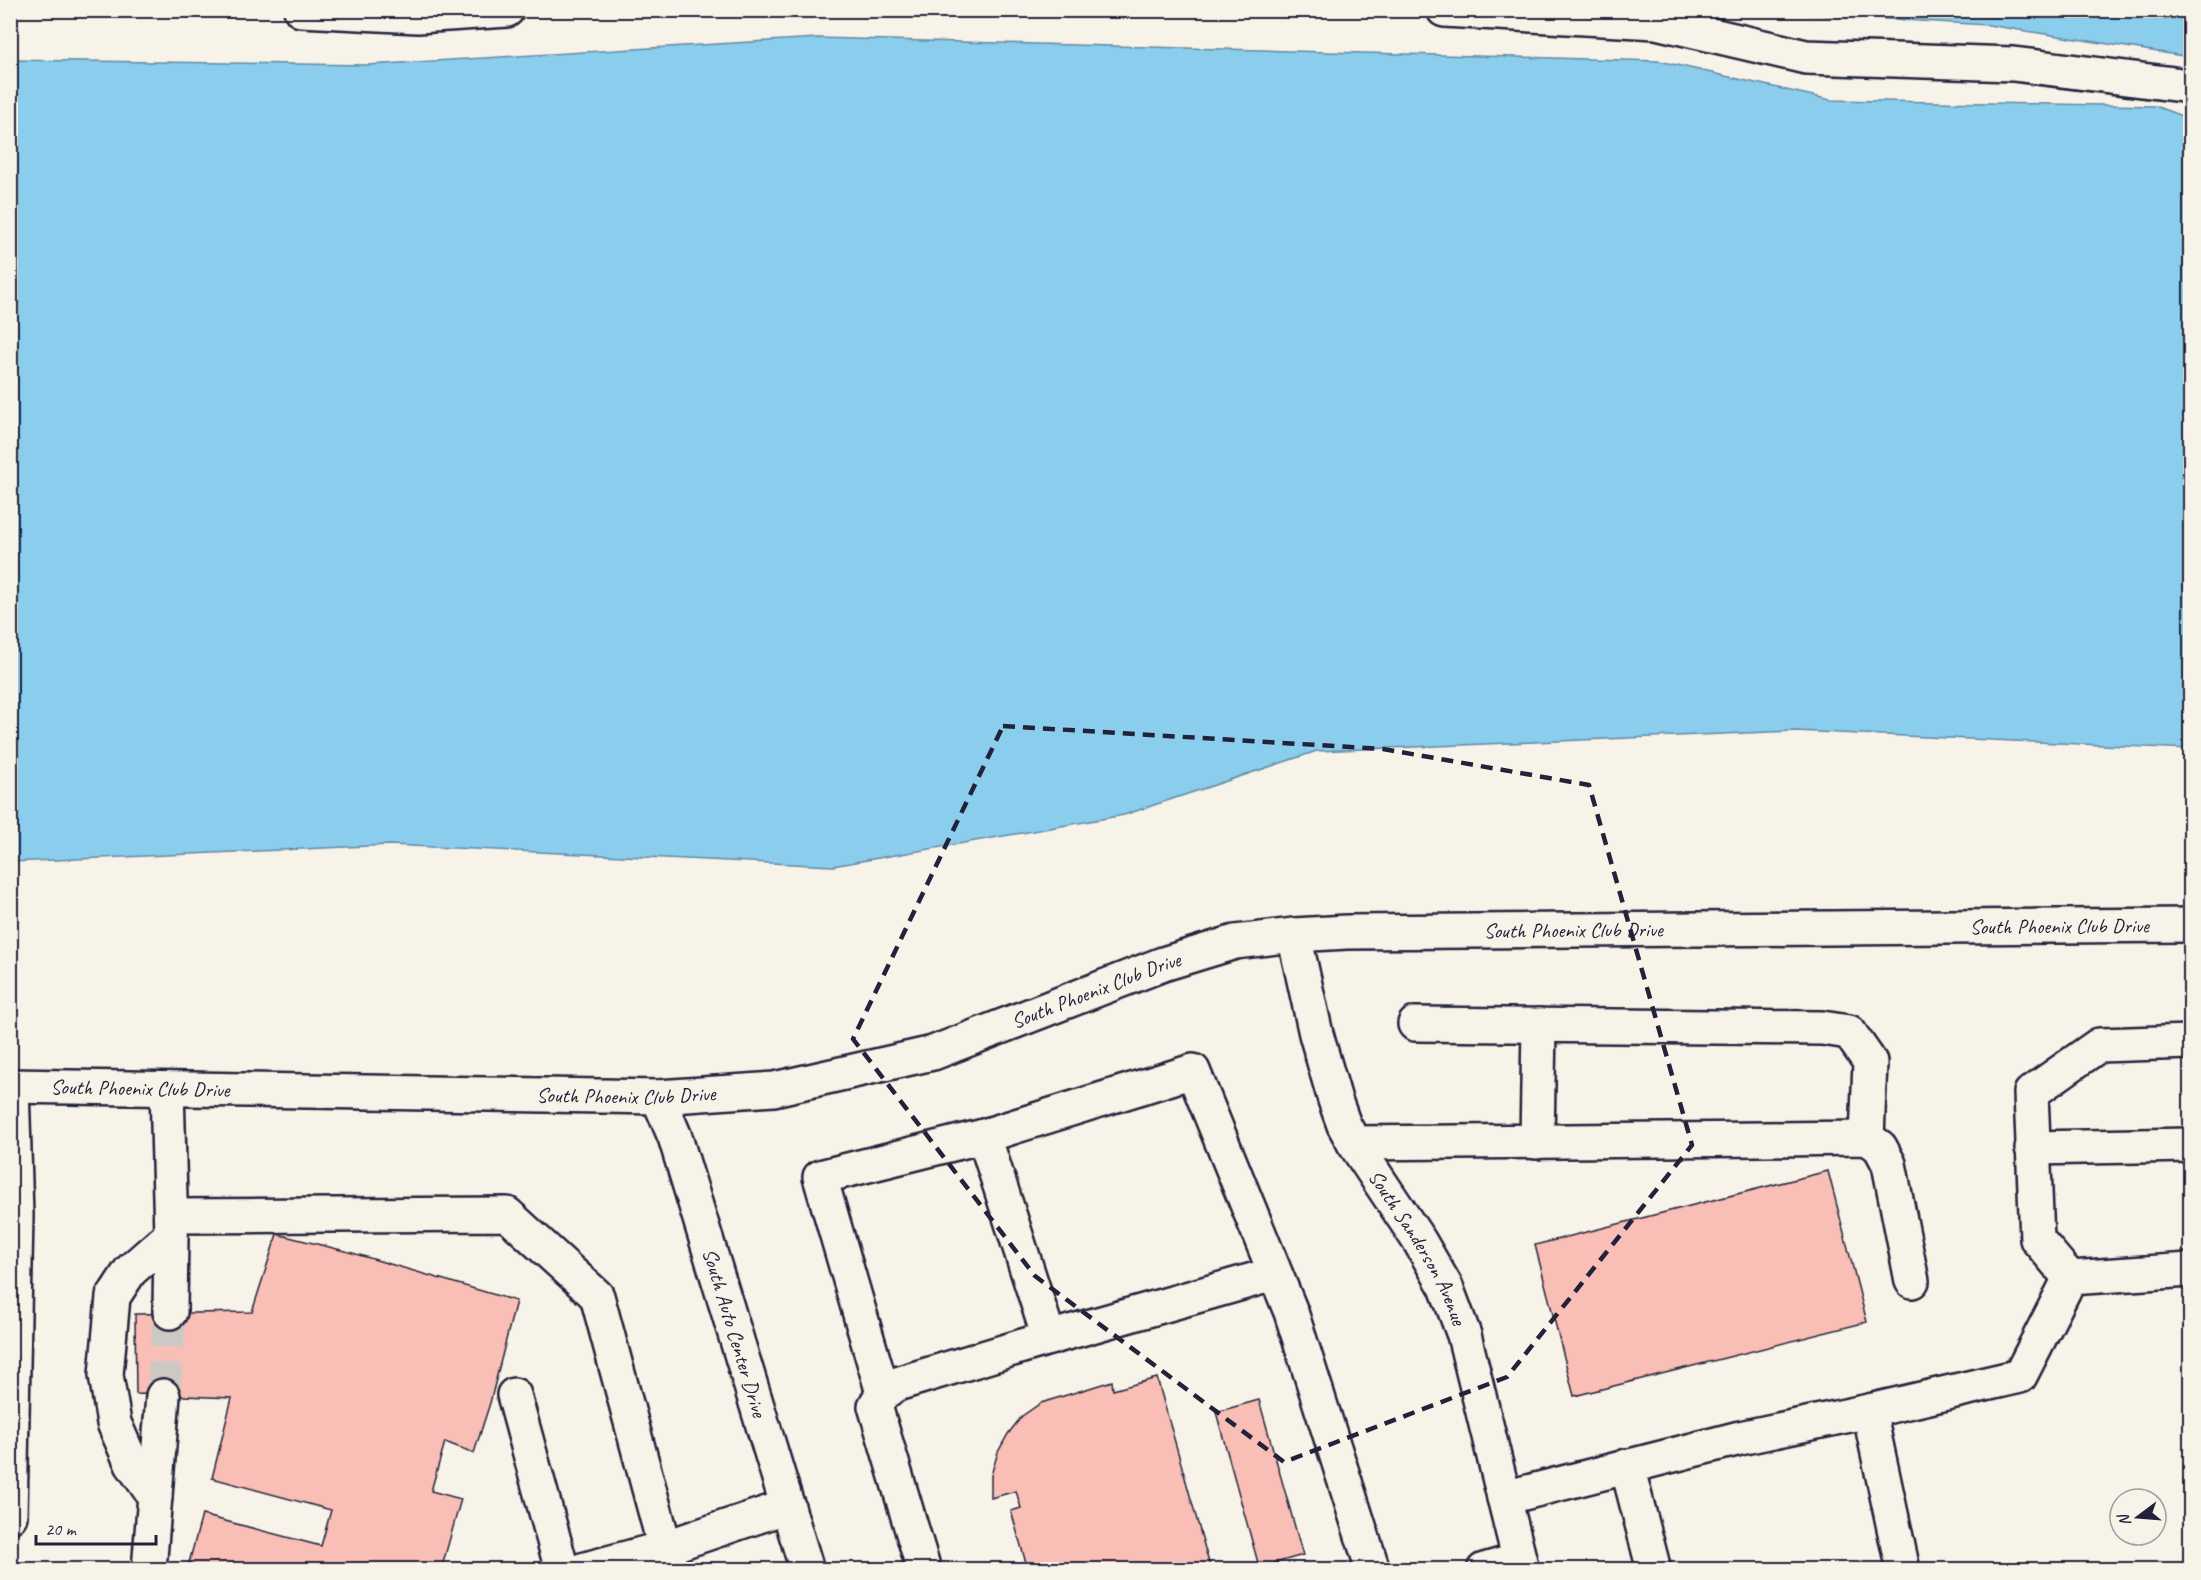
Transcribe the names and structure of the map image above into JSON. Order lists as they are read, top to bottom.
{
  "streets": {
    "street": ["South Phoenix Club Drive", "South Sanderson Avenue", "South Auto Center Drive"]
  },
  "crossings": [
    ["South Phoenix Club Drive", "South Sanderson Avenue"],
    ["South Phoenix Club Drive", "South Auto Center Drive"]
  ],
  "scale_bar": "20 m",
  "north": "left"
}
